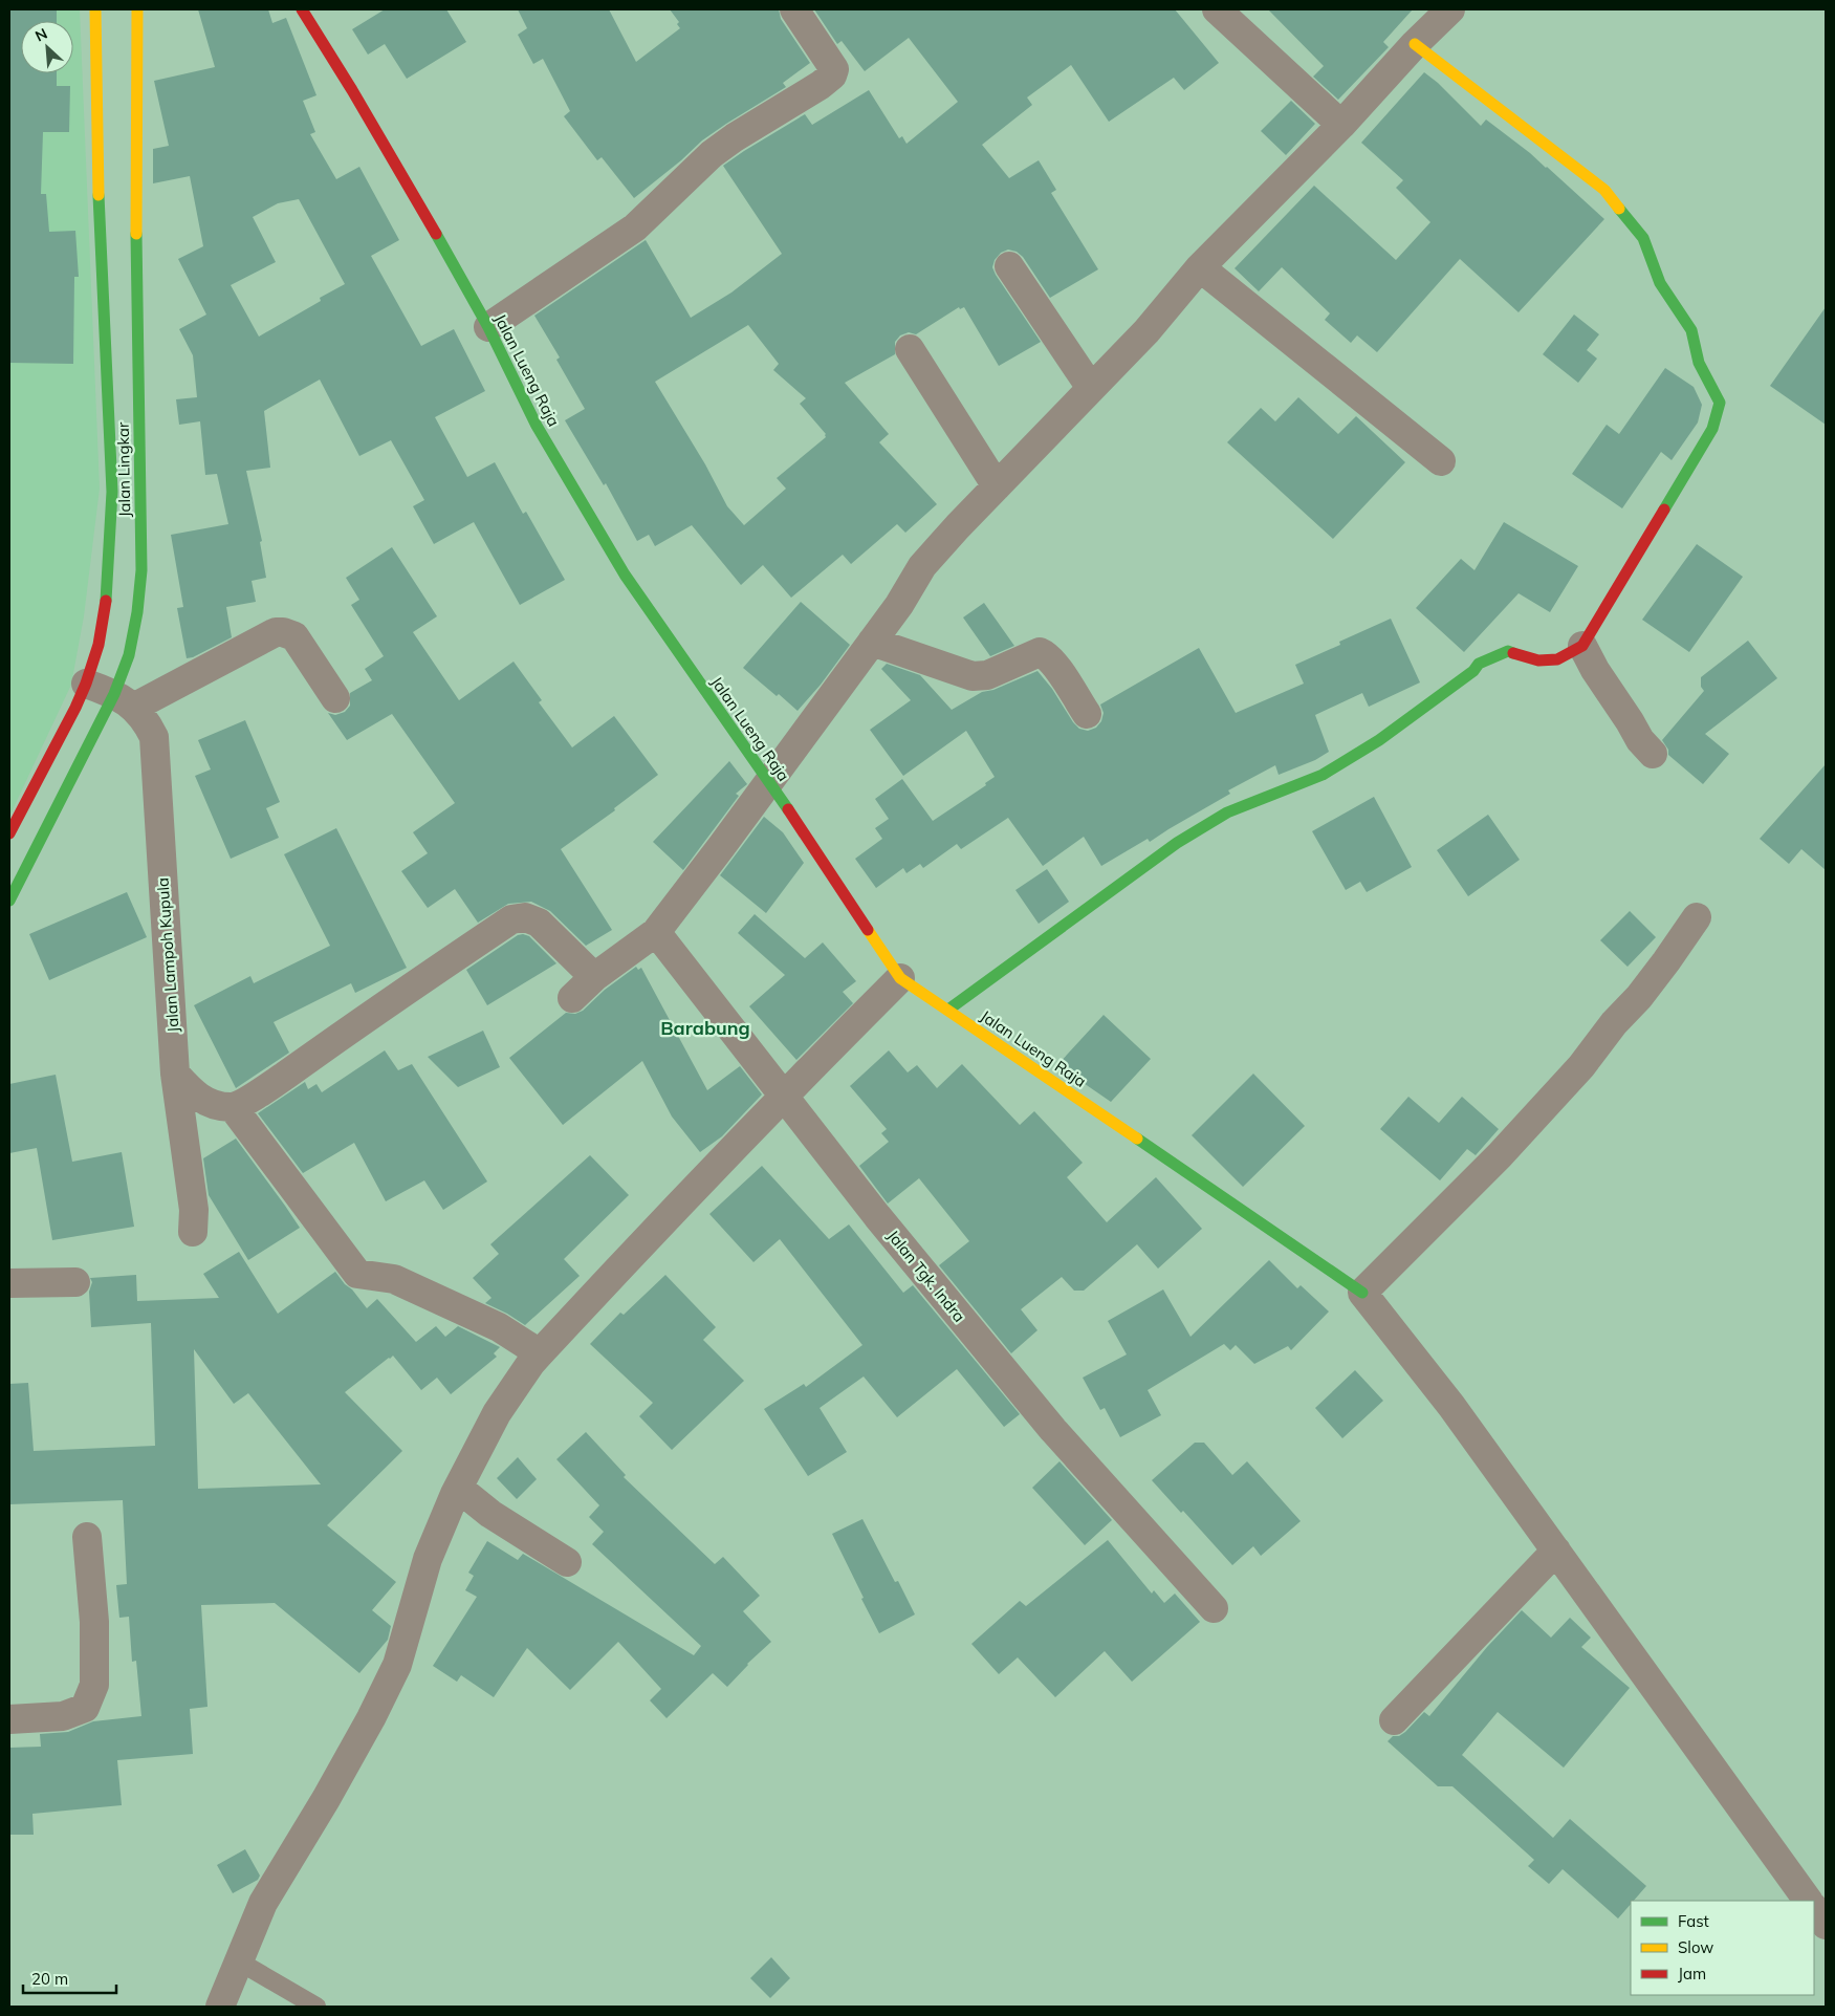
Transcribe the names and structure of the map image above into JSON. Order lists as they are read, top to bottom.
{
  "streets": {
    "street": [
      "Jalan Lueng Raja",
      "Jalan Lingkar",
      "Jalan Lampoh Kupula",
      "Jalan Tgk. Indra"
    ]
  },
  "crossings": [
    ["Jalan Lingkar", "Jalan Lampoh Kupula"]
  ],
  "districts": ["Barabung"],
  "legend": ["Fast", "Slow", "Jam"],
  "scale_bar": "20 m",
  "north": "top left"
}
